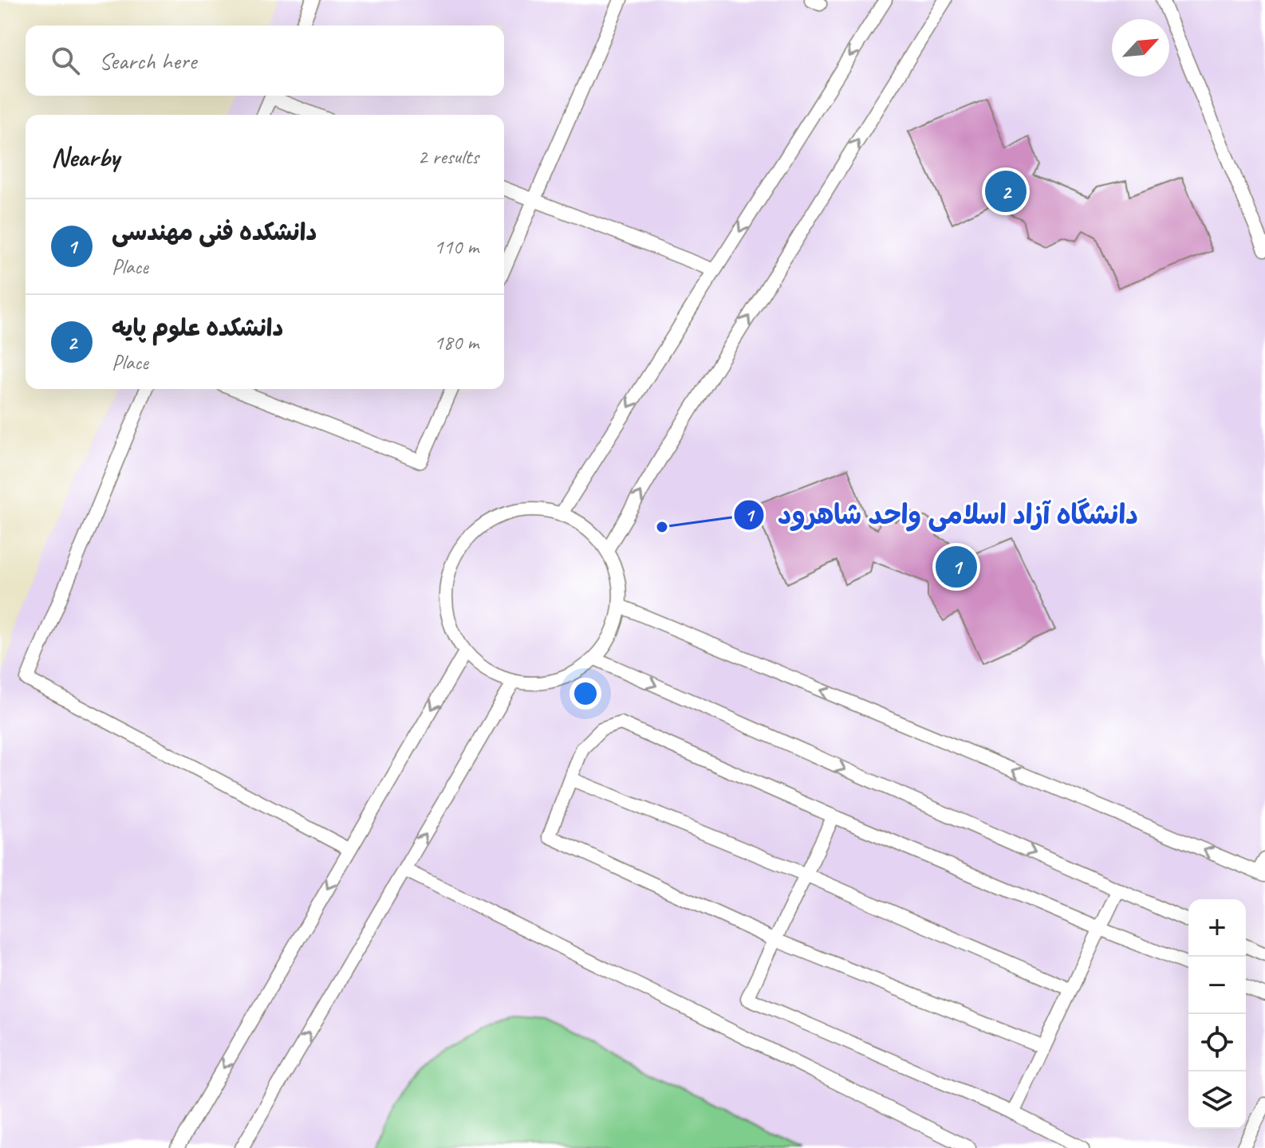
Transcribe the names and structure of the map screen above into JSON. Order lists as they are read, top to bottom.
{
  "places": ["دانشگاه آزاد اسلامی واحد شاهرود"],
  "north": "top right",
  "page": {
    "search": "Search here",
    "heading": ["Nearby", "2 results"],
    "pins": ["2", "1"],
    "list": [
      {
        "mark": "1",
        "name": "دانشکده فنی مهندسی",
        "note": "Place",
        "value": "110 m"
      },
      {
        "mark": "2",
        "name": "دانشکده علوم پایه",
        "note": "Place",
        "value": "180 m"
      }
    ],
    "map_buttons": ["+", "−"]
  }
}
